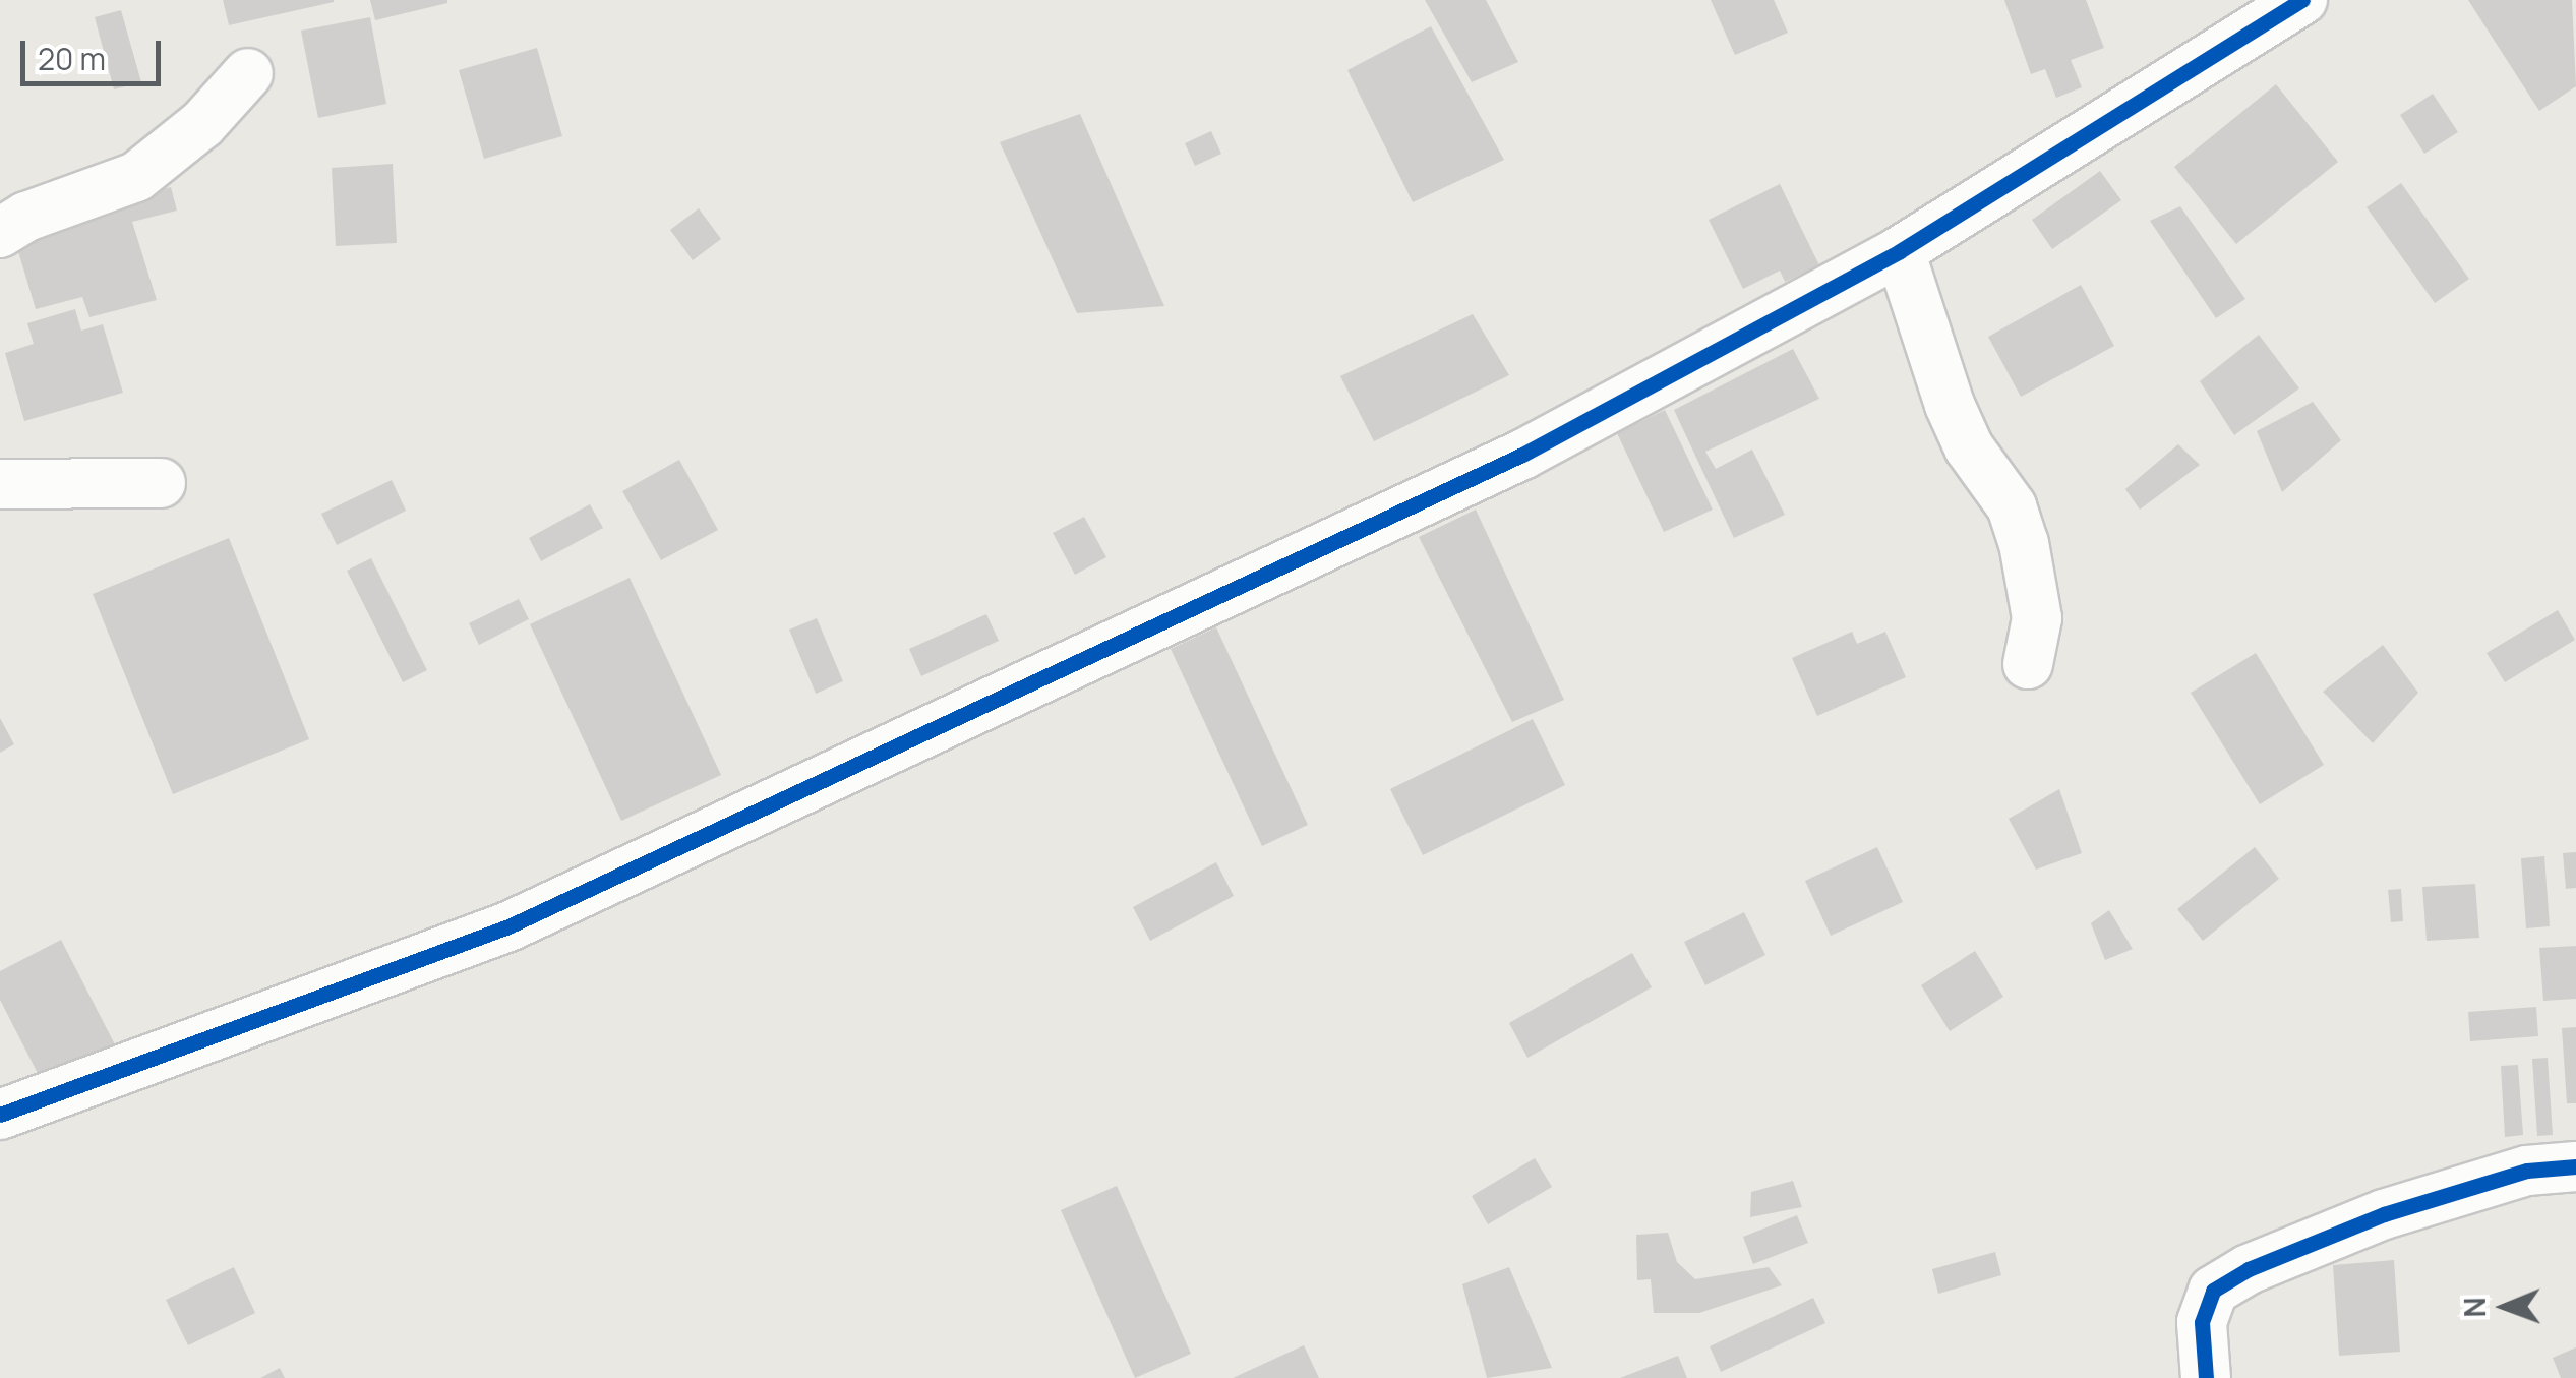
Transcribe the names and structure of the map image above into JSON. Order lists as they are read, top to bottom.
{
  "scale_bar": "20 m",
  "north": "left"
}
